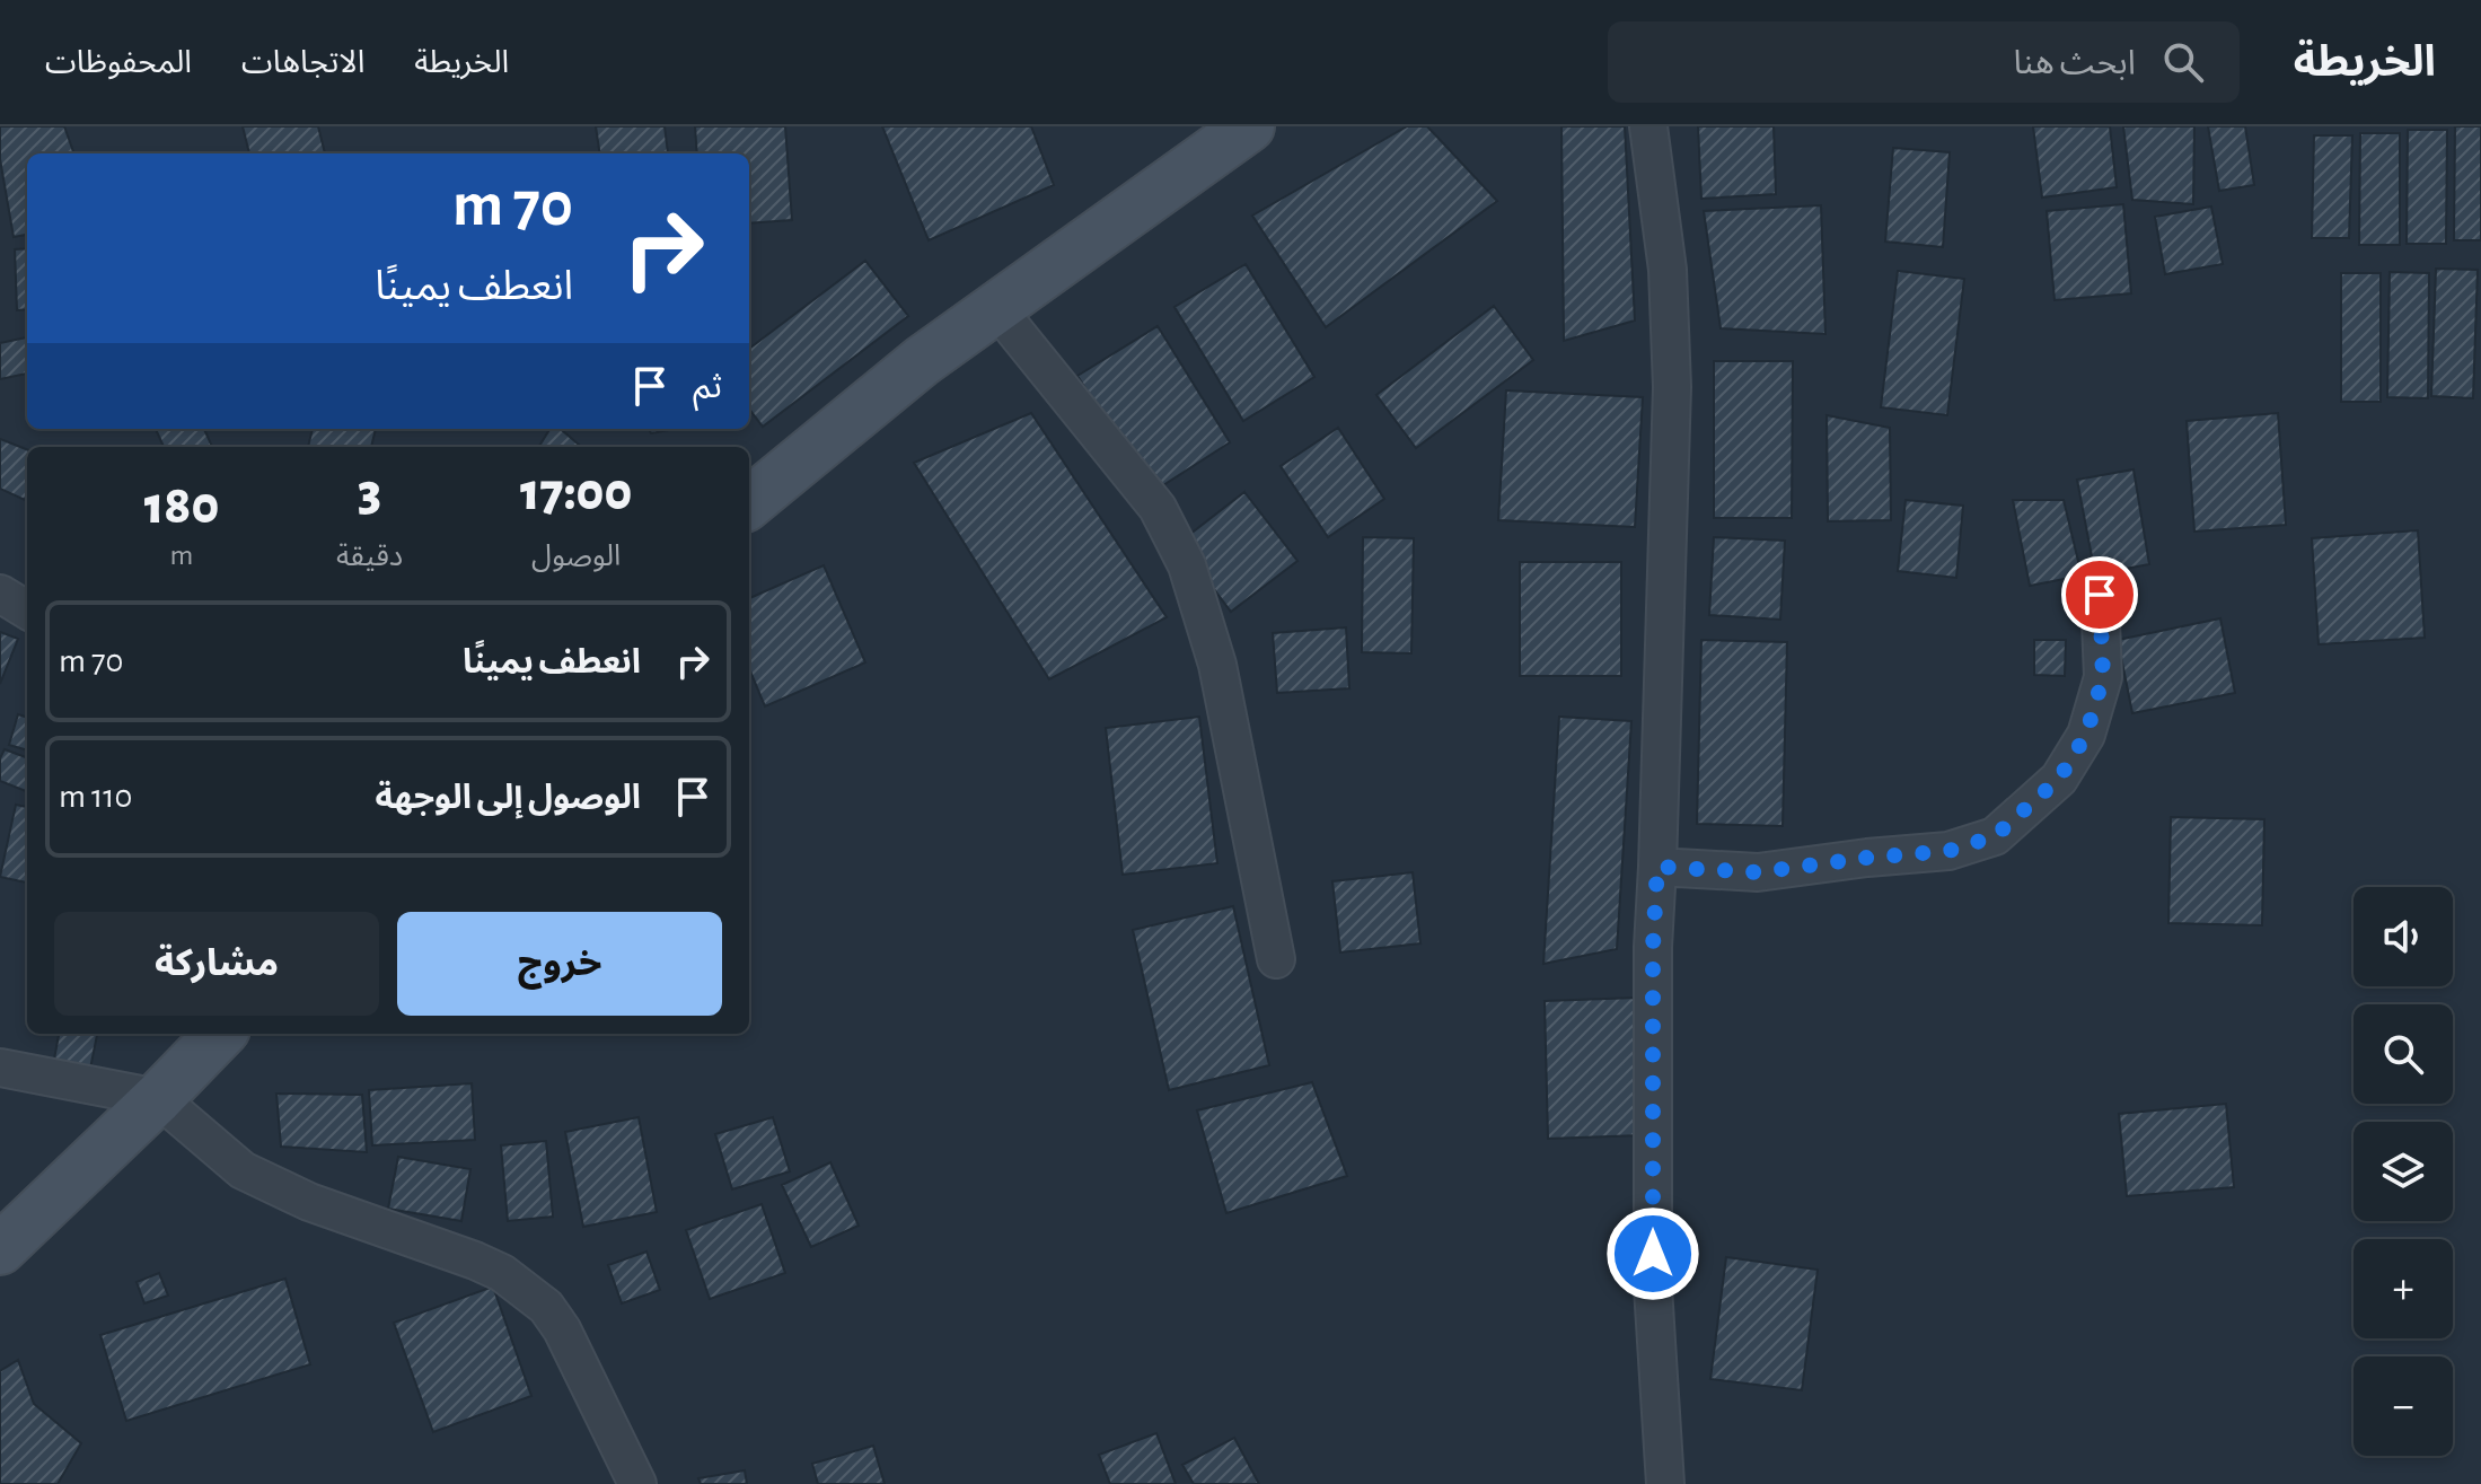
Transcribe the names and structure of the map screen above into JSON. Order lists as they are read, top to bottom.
{
  "page": {
    "header": "الخريطة",
    "search": "ابحث هنا",
    "nav": ["الخريطة", "الاتجاهات", "المحفوظات"],
    "turn": ["70 m", "انعطف يمينًا"],
    "then": "ثم",
    "eta": [
      "17:00",
      "الوصول",
      "3",
      "دقيقة",
      "180",
      "m"
    ],
    "list": [
      {
        "name": "انعطف يمينًا",
        "value": "70 m"
      },
      {
        "name": "الوصول إلى الوجهة",
        "value": "110 m"
      }
    ],
    "map_buttons": ["+", "−"],
    "buttons": ["خروج", "مشاركة"]
  }
}
